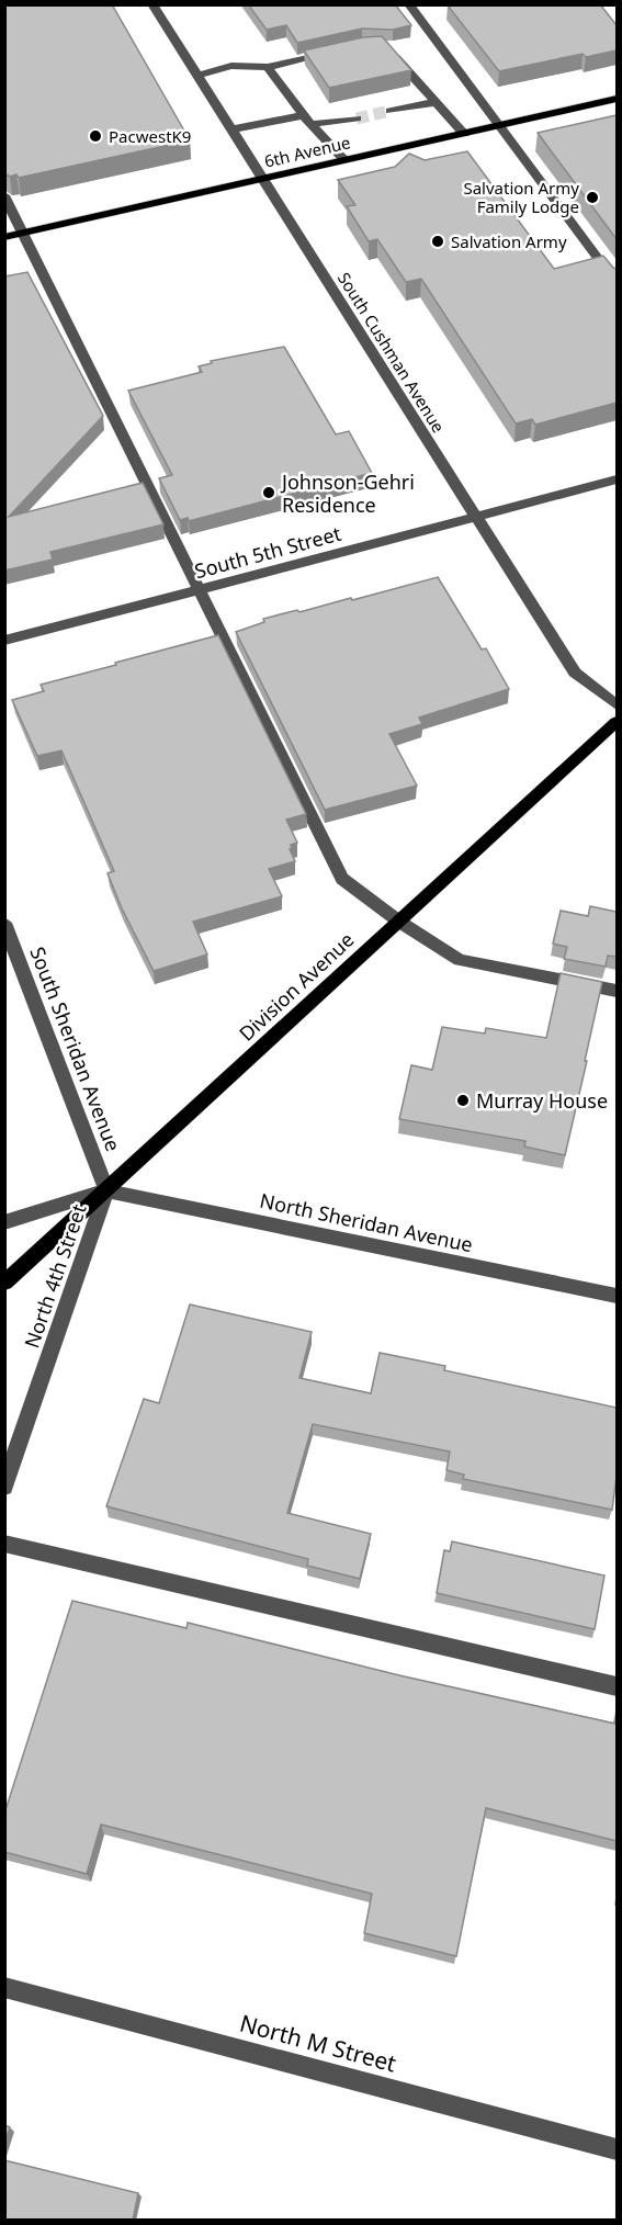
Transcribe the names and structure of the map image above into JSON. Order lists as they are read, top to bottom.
{
  "streets": {
    "main road": ["6th Avenue", "Division Avenue"],
    "street": [
      "South Cushman Avenue",
      "South 5th Street",
      "South Sheridan Avenue",
      "North Sheridan Avenue",
      "North 4th Street",
      "North M Street"
    ]
  },
  "crossings": [
    ["6th Avenue", "South Cushman Avenue"],
    ["South Cushman Avenue", "South 5th Street"],
    ["Division Avenue", "South Sheridan Avenue"],
    ["Division Avenue", "North Sheridan Avenue"],
    ["Division Avenue", "North 4th Street"],
    ["South Sheridan Avenue", "North Sheridan Avenue"],
    ["South Sheridan Avenue", "North 4th Street"],
    ["North Sheridan Avenue", "North 4th Street"]
  ],
  "places": [
    "PacwestK9",
    "Salvation Army Family Lodge",
    "Salvation Army",
    "Johnson-Gehri Residence",
    "Murray House"
  ]
}
